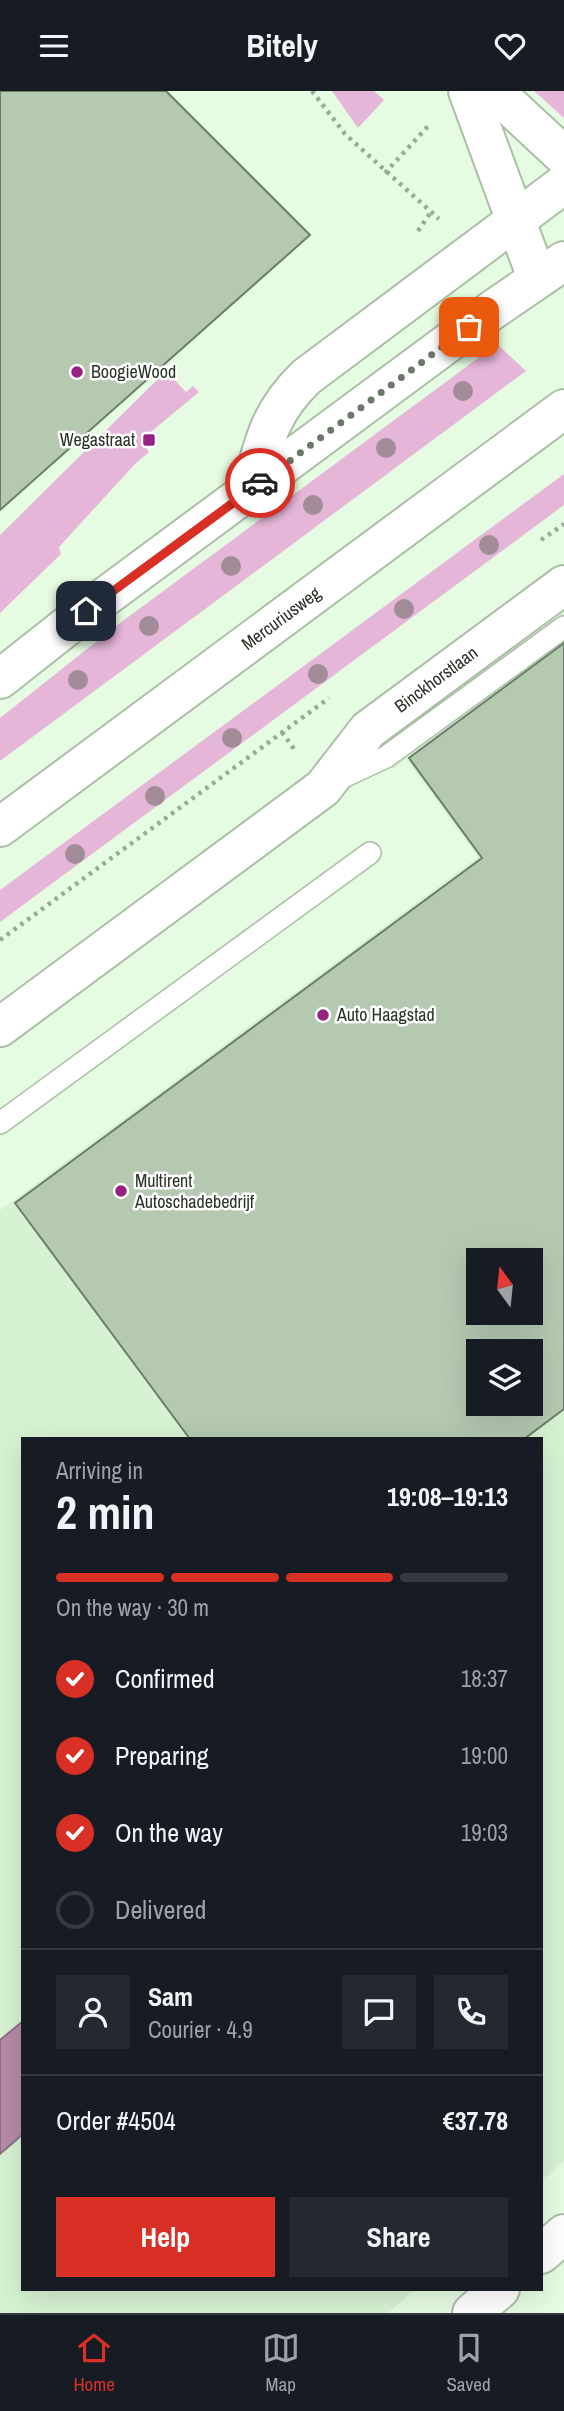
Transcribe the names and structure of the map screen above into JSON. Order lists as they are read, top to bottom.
{
  "streets": {
    "main road": ["Mercuriusweg", "Binckhorstlaan"]
  },
  "places": {
    "other": ["BoogieWood", "Auto Haagstad", "Multirent Autoschadebedrijf"],
    "transit": ["Wegastraat"]
  },
  "north": "top",
  "page": {
    "header": "Bitely",
    "heading": ["2 min", "Arriving in", "19:08–19:13"],
    "panel": [
      "Sam",
      "Courier · 4.9",
      "Order #4504",
      "€37.78"
    ],
    "bar": "On the way · 30 m",
    "list": [
      ["Confirmed", "18:37"],
      ["Preparing", "19:00"],
      ["On the way", "19:03"],
      "Delivered"
    ],
    "buttons": ["Help", "Share"],
    "tabs": ["Home", "Map", "Saved"]
  }
}
